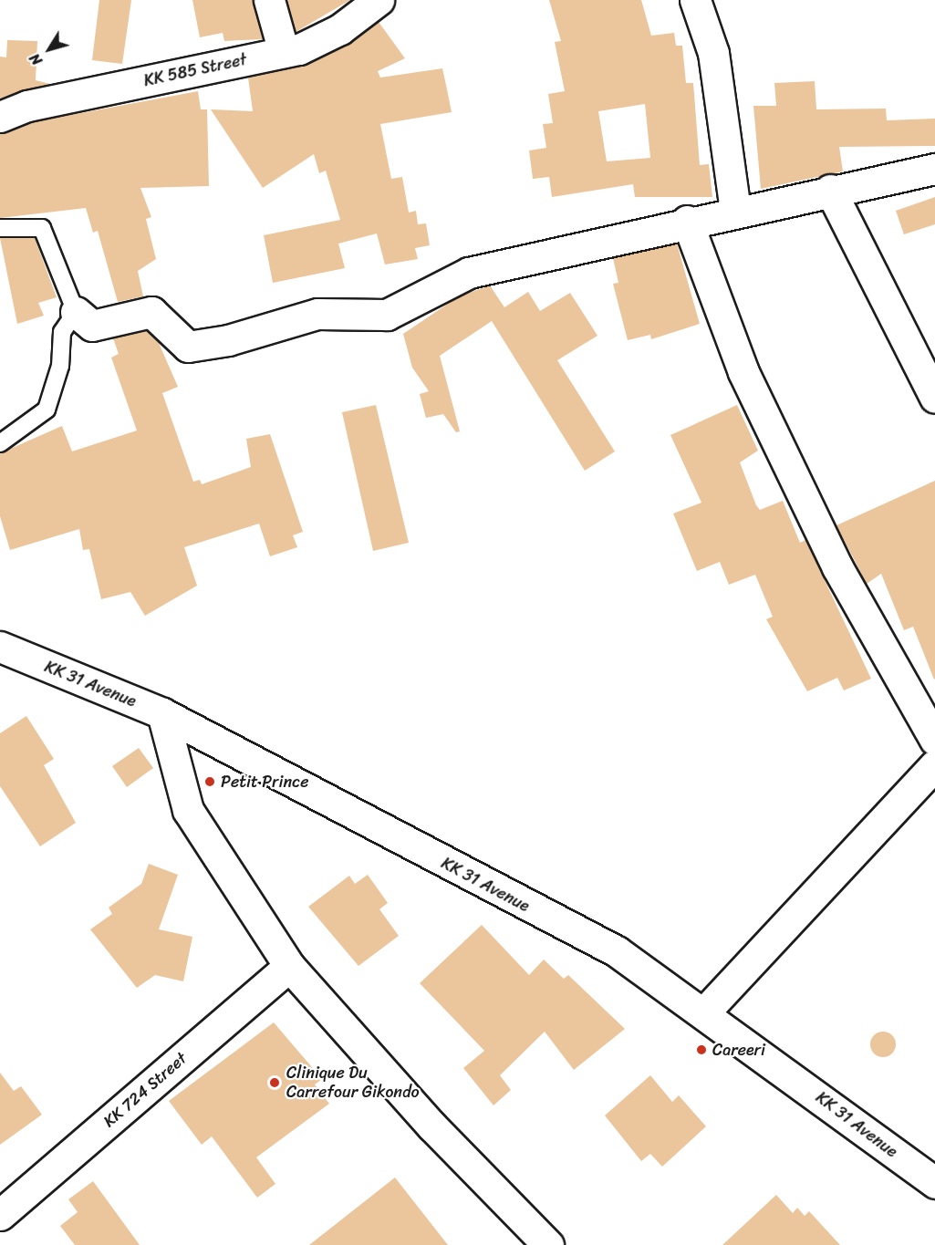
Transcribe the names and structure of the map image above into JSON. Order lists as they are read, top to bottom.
{
  "streets": {
    "street": ["KK 585 Street", "KK 31 Avenue", "KK 724 Street"]
  },
  "places": ["Petit Prince", "Careeri", "Clinique Du Carrefour Gikondo"],
  "north": "bottom left"
}
